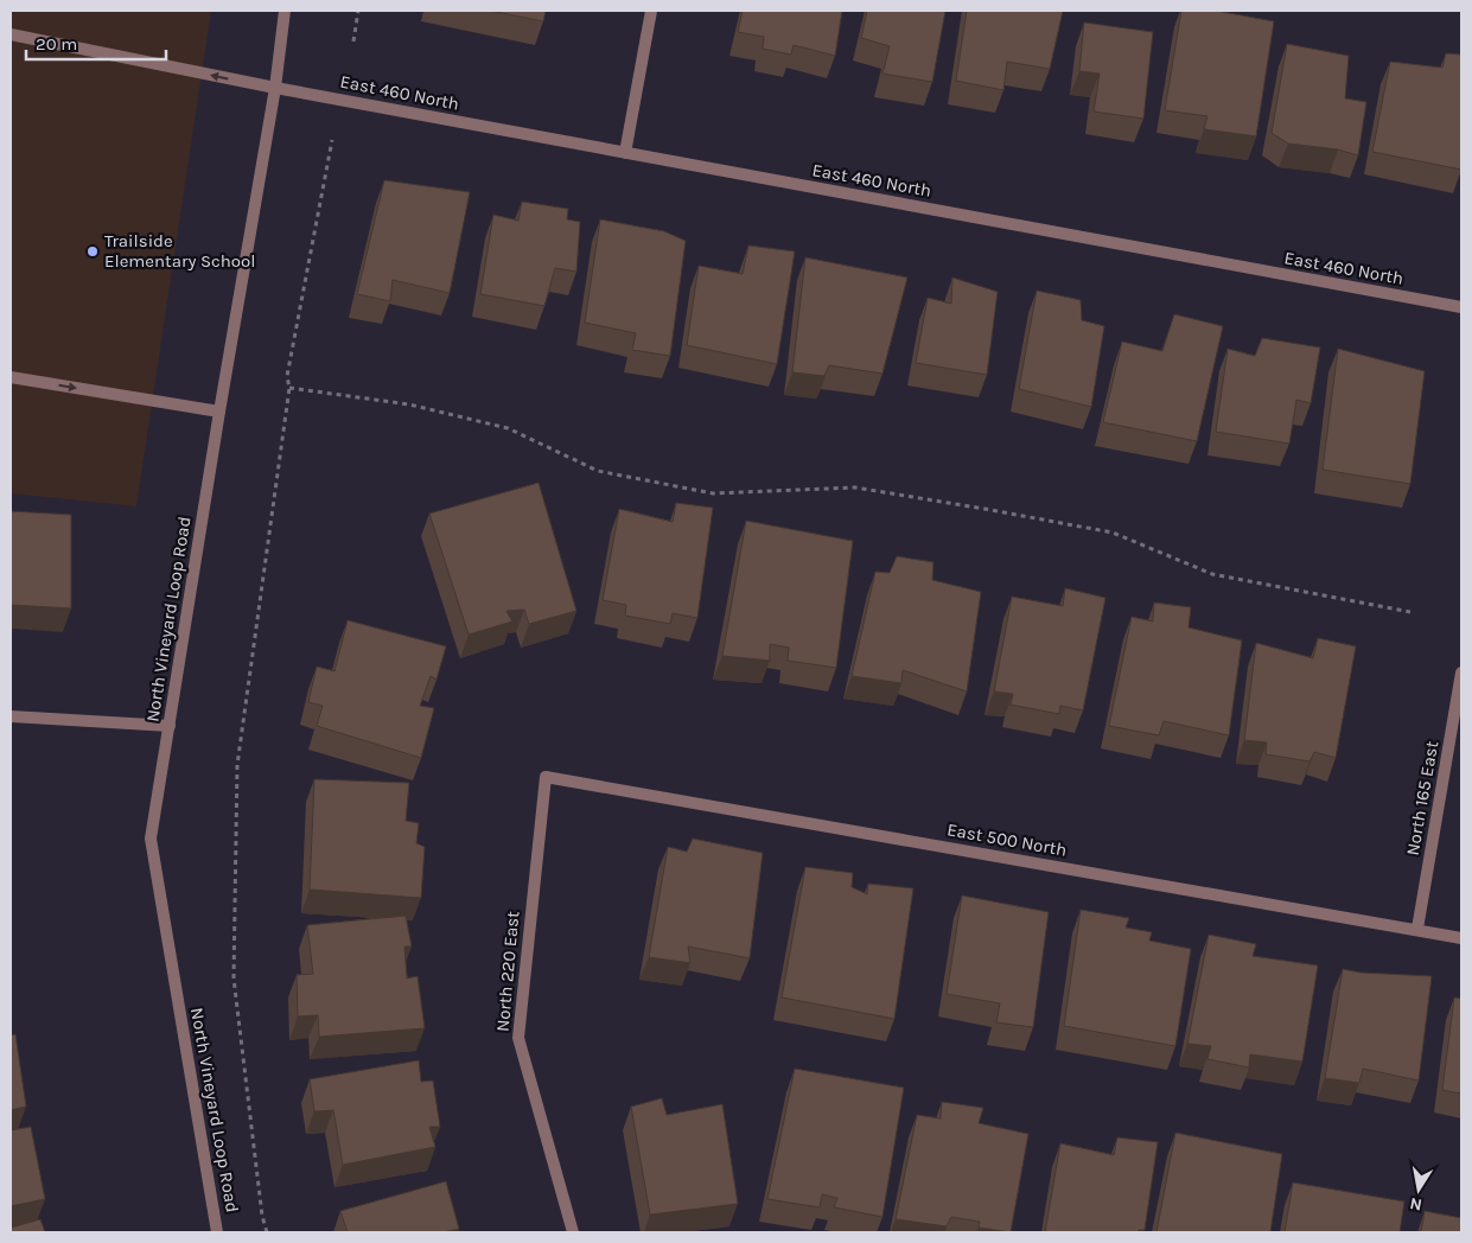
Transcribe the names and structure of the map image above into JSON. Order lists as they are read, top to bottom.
{
  "streets": {
    "street": [
      "East 460 North",
      "North Vineyard Loop Road",
      "North 165 East",
      "East 500 North",
      "North 220 East"
    ]
  },
  "crossings": [
    ["East 460 North", "North Vineyard Loop Road"],
    ["North 165 East", "East 500 North"],
    ["East 500 North", "North 220 East"]
  ],
  "places": ["Trailside Elementary School"],
  "scale_bar": "20 m",
  "north": "bottom"
}
